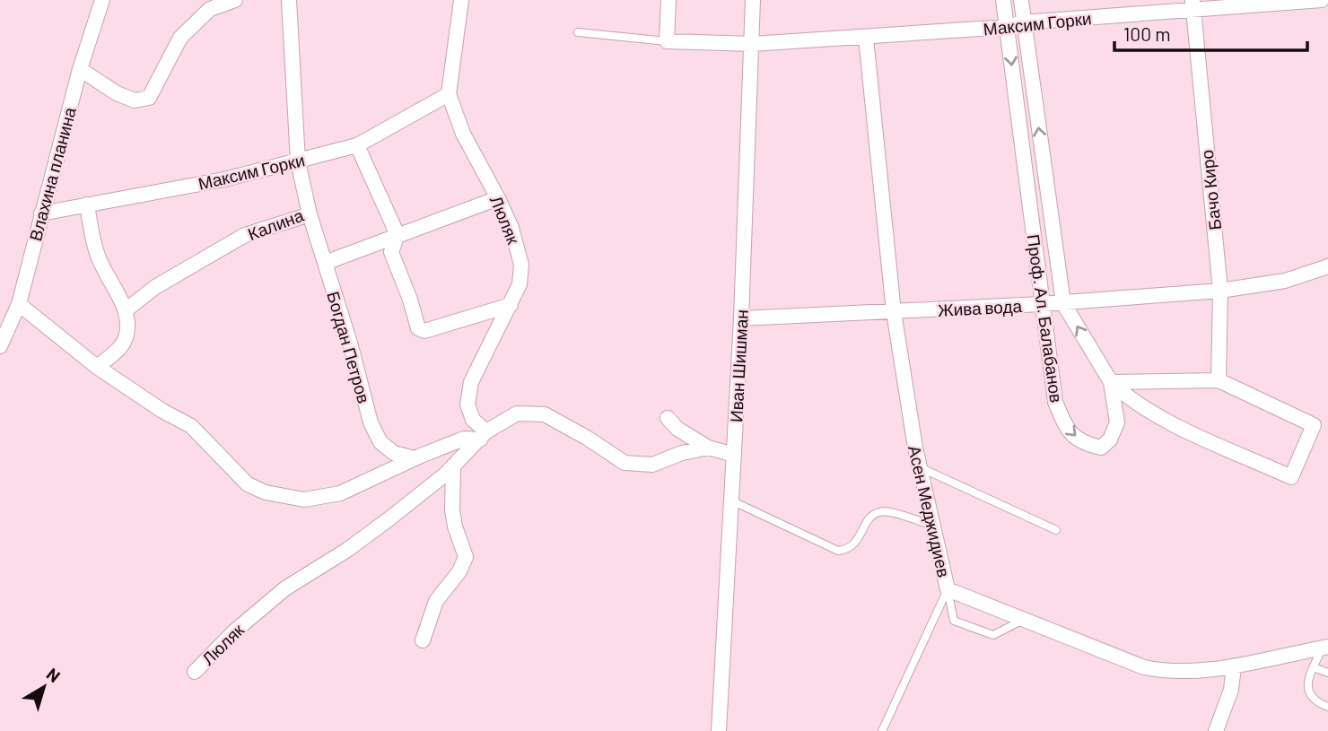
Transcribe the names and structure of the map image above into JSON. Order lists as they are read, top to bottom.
{
  "streets": {
    "street": [
      "Максим Горки",
      "Влахина планина",
      "Бачо Киро",
      "Люляк",
      "Калина",
      "Жива вода",
      "Проф. Ал. Балабанов",
      "Богдан Петров",
      "Иван Шишман",
      "Асен Меджидиев"
    ]
  },
  "crossings": [
    ["Максим Горки", "Влахина планина"],
    ["Максим Горки", "Бачо Киро"],
    ["Максим Горки", "Люляк"],
    ["Максим Горки", "Калина"],
    ["Максим Горки", "Проф. Ал. Балабанов"],
    ["Максим Горки", "Иван Шишман"],
    ["Максим Горки", "Асен Меджидиев"],
    ["Бачо Киро", "Жива вода"],
    ["Люляк", "Иван Шишман"],
    ["Калина", "Богдан Петров"],
    ["Жива вода", "Проф. Ал. Балабанов"],
    ["Жива вода", "Иван Шишман"],
    ["Жива вода", "Асен Меджидиев"]
  ],
  "scale_bar": "100 m",
  "north": "top right"
}
